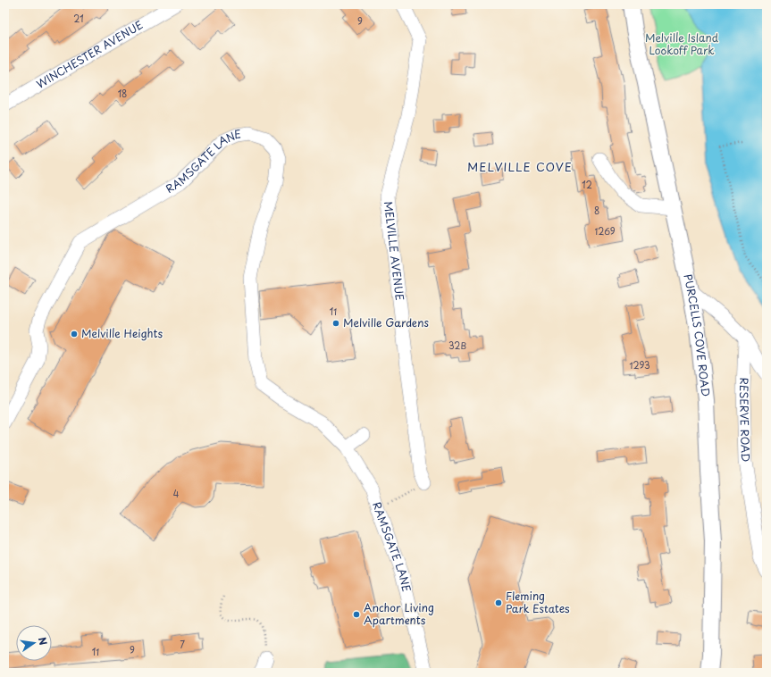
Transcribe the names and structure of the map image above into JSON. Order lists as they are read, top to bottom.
{
  "streets": {
    "main road": ["PURCELLS COVE ROAD"],
    "street": [
      "WINCHESTER AVENUE",
      "RAMSGATE LANE",
      "MELVILLE AVENUE",
      "RESERVE ROAD"
    ]
  },
  "districts": ["MELVILLE COVE"],
  "parks": ["Melville Island Lookoff Park"],
  "places": [
    "Melville Gardens",
    "Melville Heights",
    "Fleming Park Estates",
    "Anchor Living Apartments"
  ],
  "house_numbers": [
    "21",
    "9",
    "18",
    "12",
    "8",
    "1269",
    "11",
    "32B",
    "1293",
    "4",
    "7",
    "9",
    "11"
  ],
  "north": "right"
}
